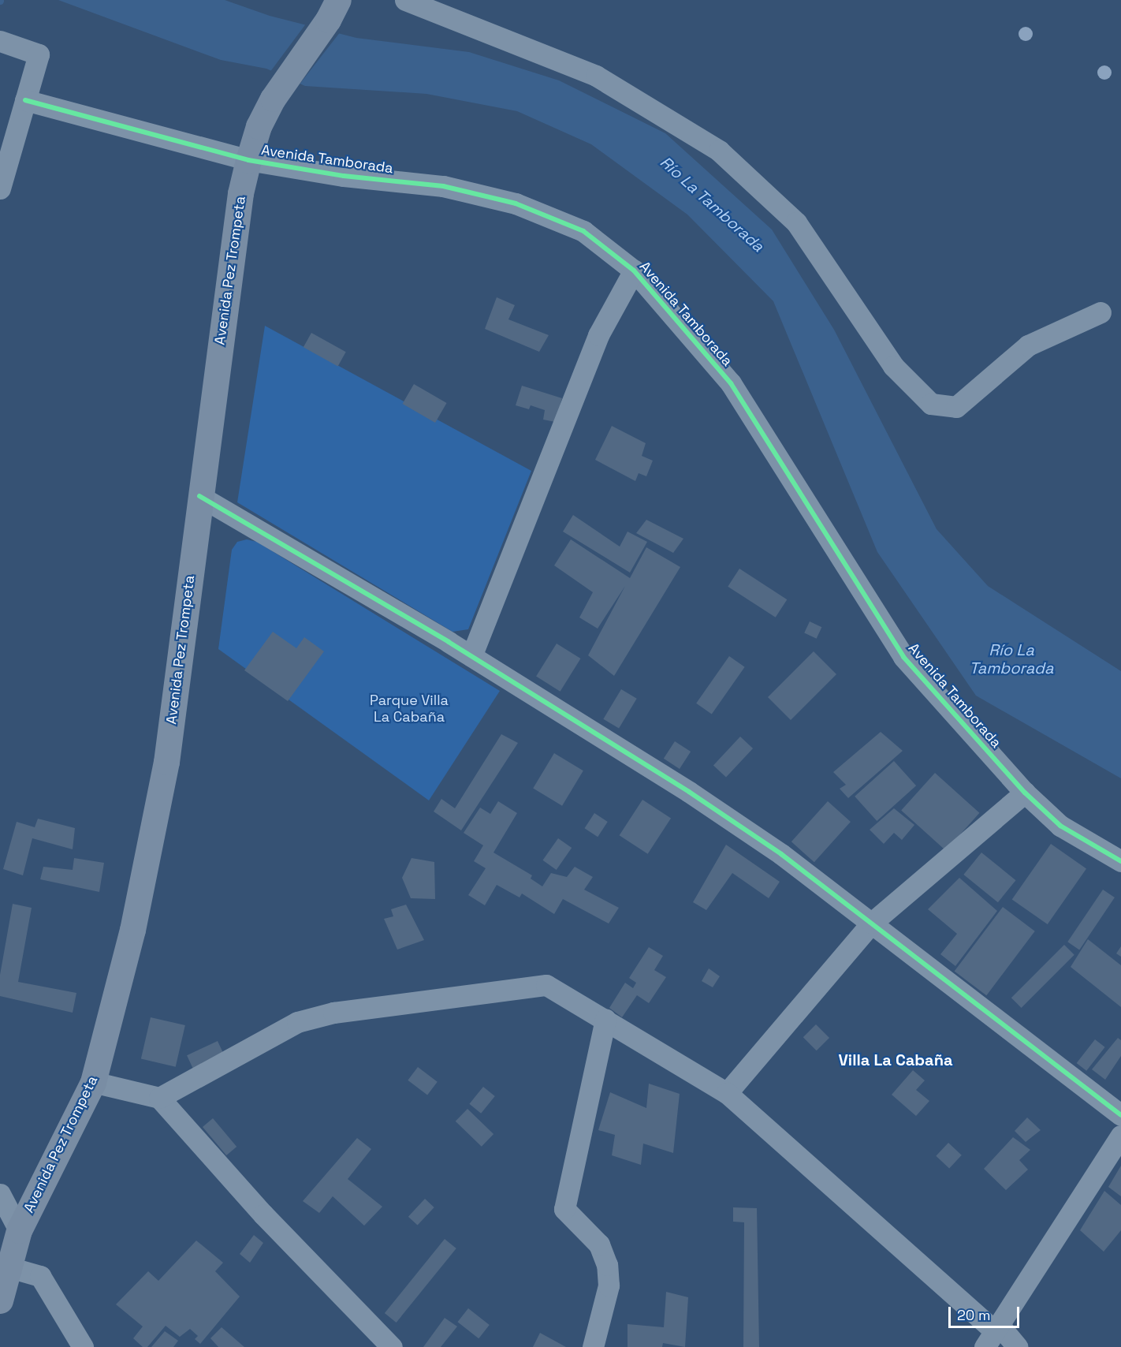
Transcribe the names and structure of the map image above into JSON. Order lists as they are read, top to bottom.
{
  "streets": {
    "main road": ["Avenida Pez Trompeta"],
    "street": ["Avenida Tamborada"]
  },
  "crossings": [
    ["Avenida Tamborada", "Avenida Pez Trompeta"]
  ],
  "districts": ["Villa La Cabaña"],
  "water": ["Río La Tamborada"],
  "parks": ["Parque Villa La Cabaña"],
  "scale_bar": "20 m"
}
